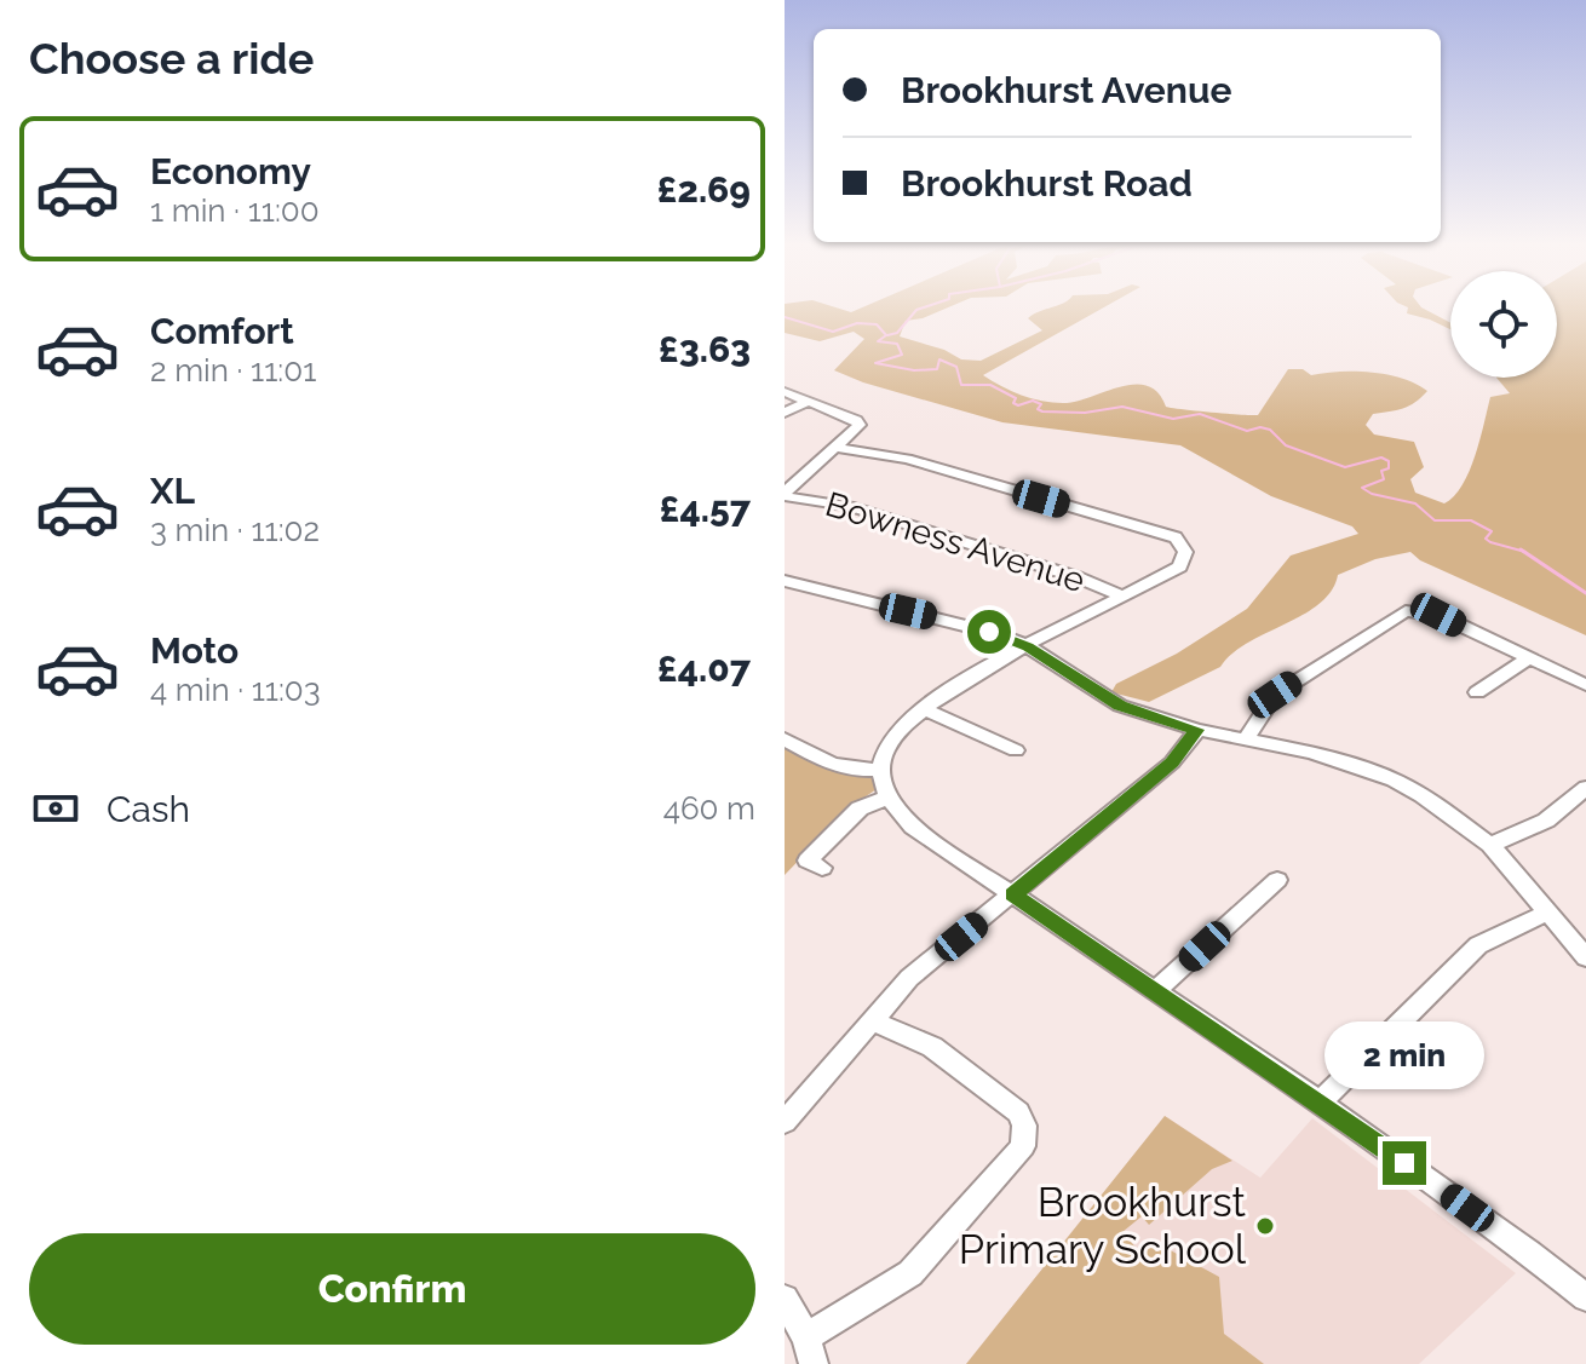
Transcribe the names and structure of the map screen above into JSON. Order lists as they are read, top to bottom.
{
  "streets": {
    "street": ["Bowness Avenue"]
  },
  "places": ["Brookhurst Primary School"],
  "page": {
    "heading": "Choose a ride",
    "banner": ["Brookhurst Avenue", "Brookhurst Road"],
    "list": [
      {
        "name": "Economy",
        "note": "1 min · 11:00",
        "value": "£2.69"
      },
      {
        "name": "Comfort",
        "note": "2 min · 11:01",
        "value": "£3.63"
      },
      {
        "name": "XL",
        "note": "3 min · 11:02",
        "value": "£4.57"
      },
      {
        "name": "Moto",
        "note": "4 min · 11:03",
        "value": "£4.07"
      }
    ],
    "pay": ["Cash", "460 m"],
    "bubble": "2 min",
    "buttons": "Confirm"
  }
}
